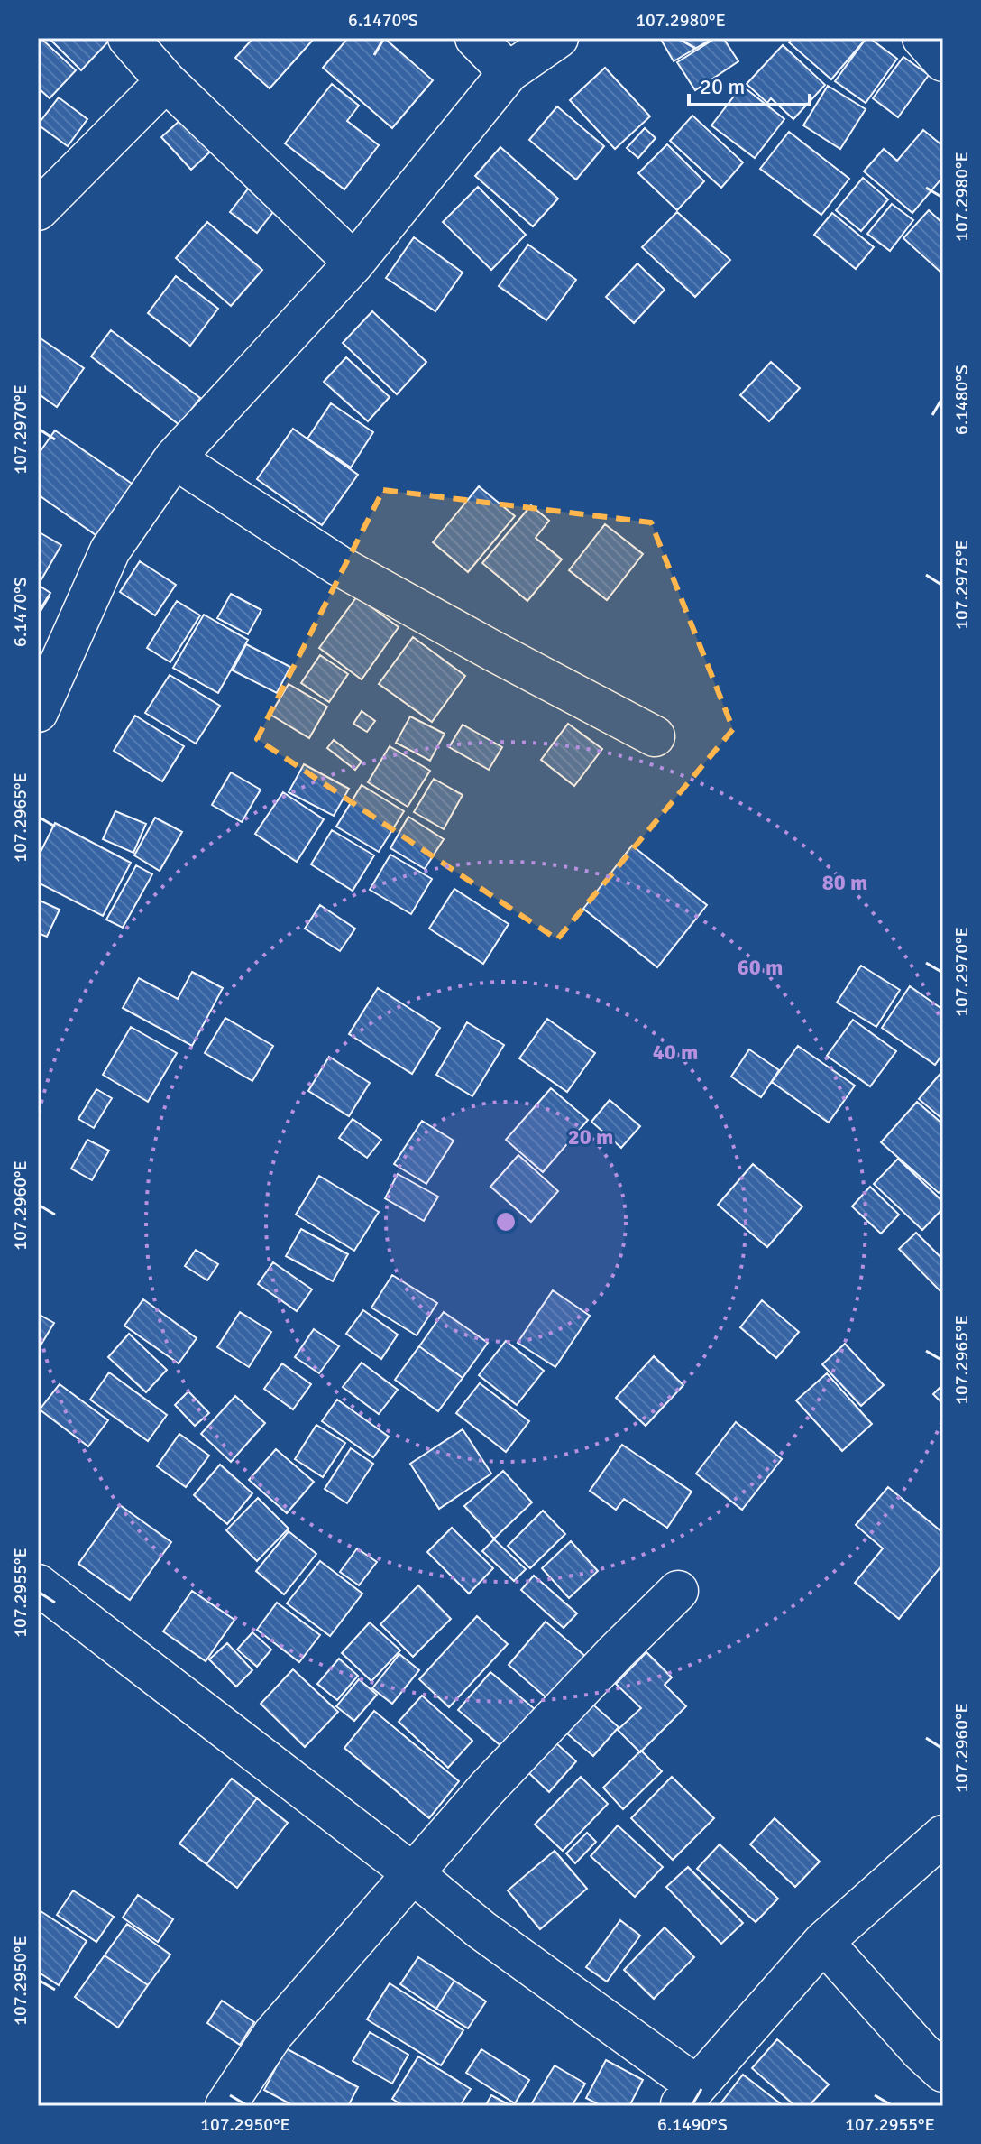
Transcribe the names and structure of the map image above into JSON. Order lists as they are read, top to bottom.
{
  "scale_bar": "20 m",
  "coordinates": [
    "6.1470°S",
    "107.2980°E",
    "6.1480°S",
    "107.2970°E",
    "107.2975°E",
    "107.2965°E",
    "107.2960°E",
    "107.2955°E",
    "107.2950°E",
    "6.1490°S"
  ],
  "rings": [
    "80 m",
    "60 m",
    "40 m",
    "20 m"
  ]
}
